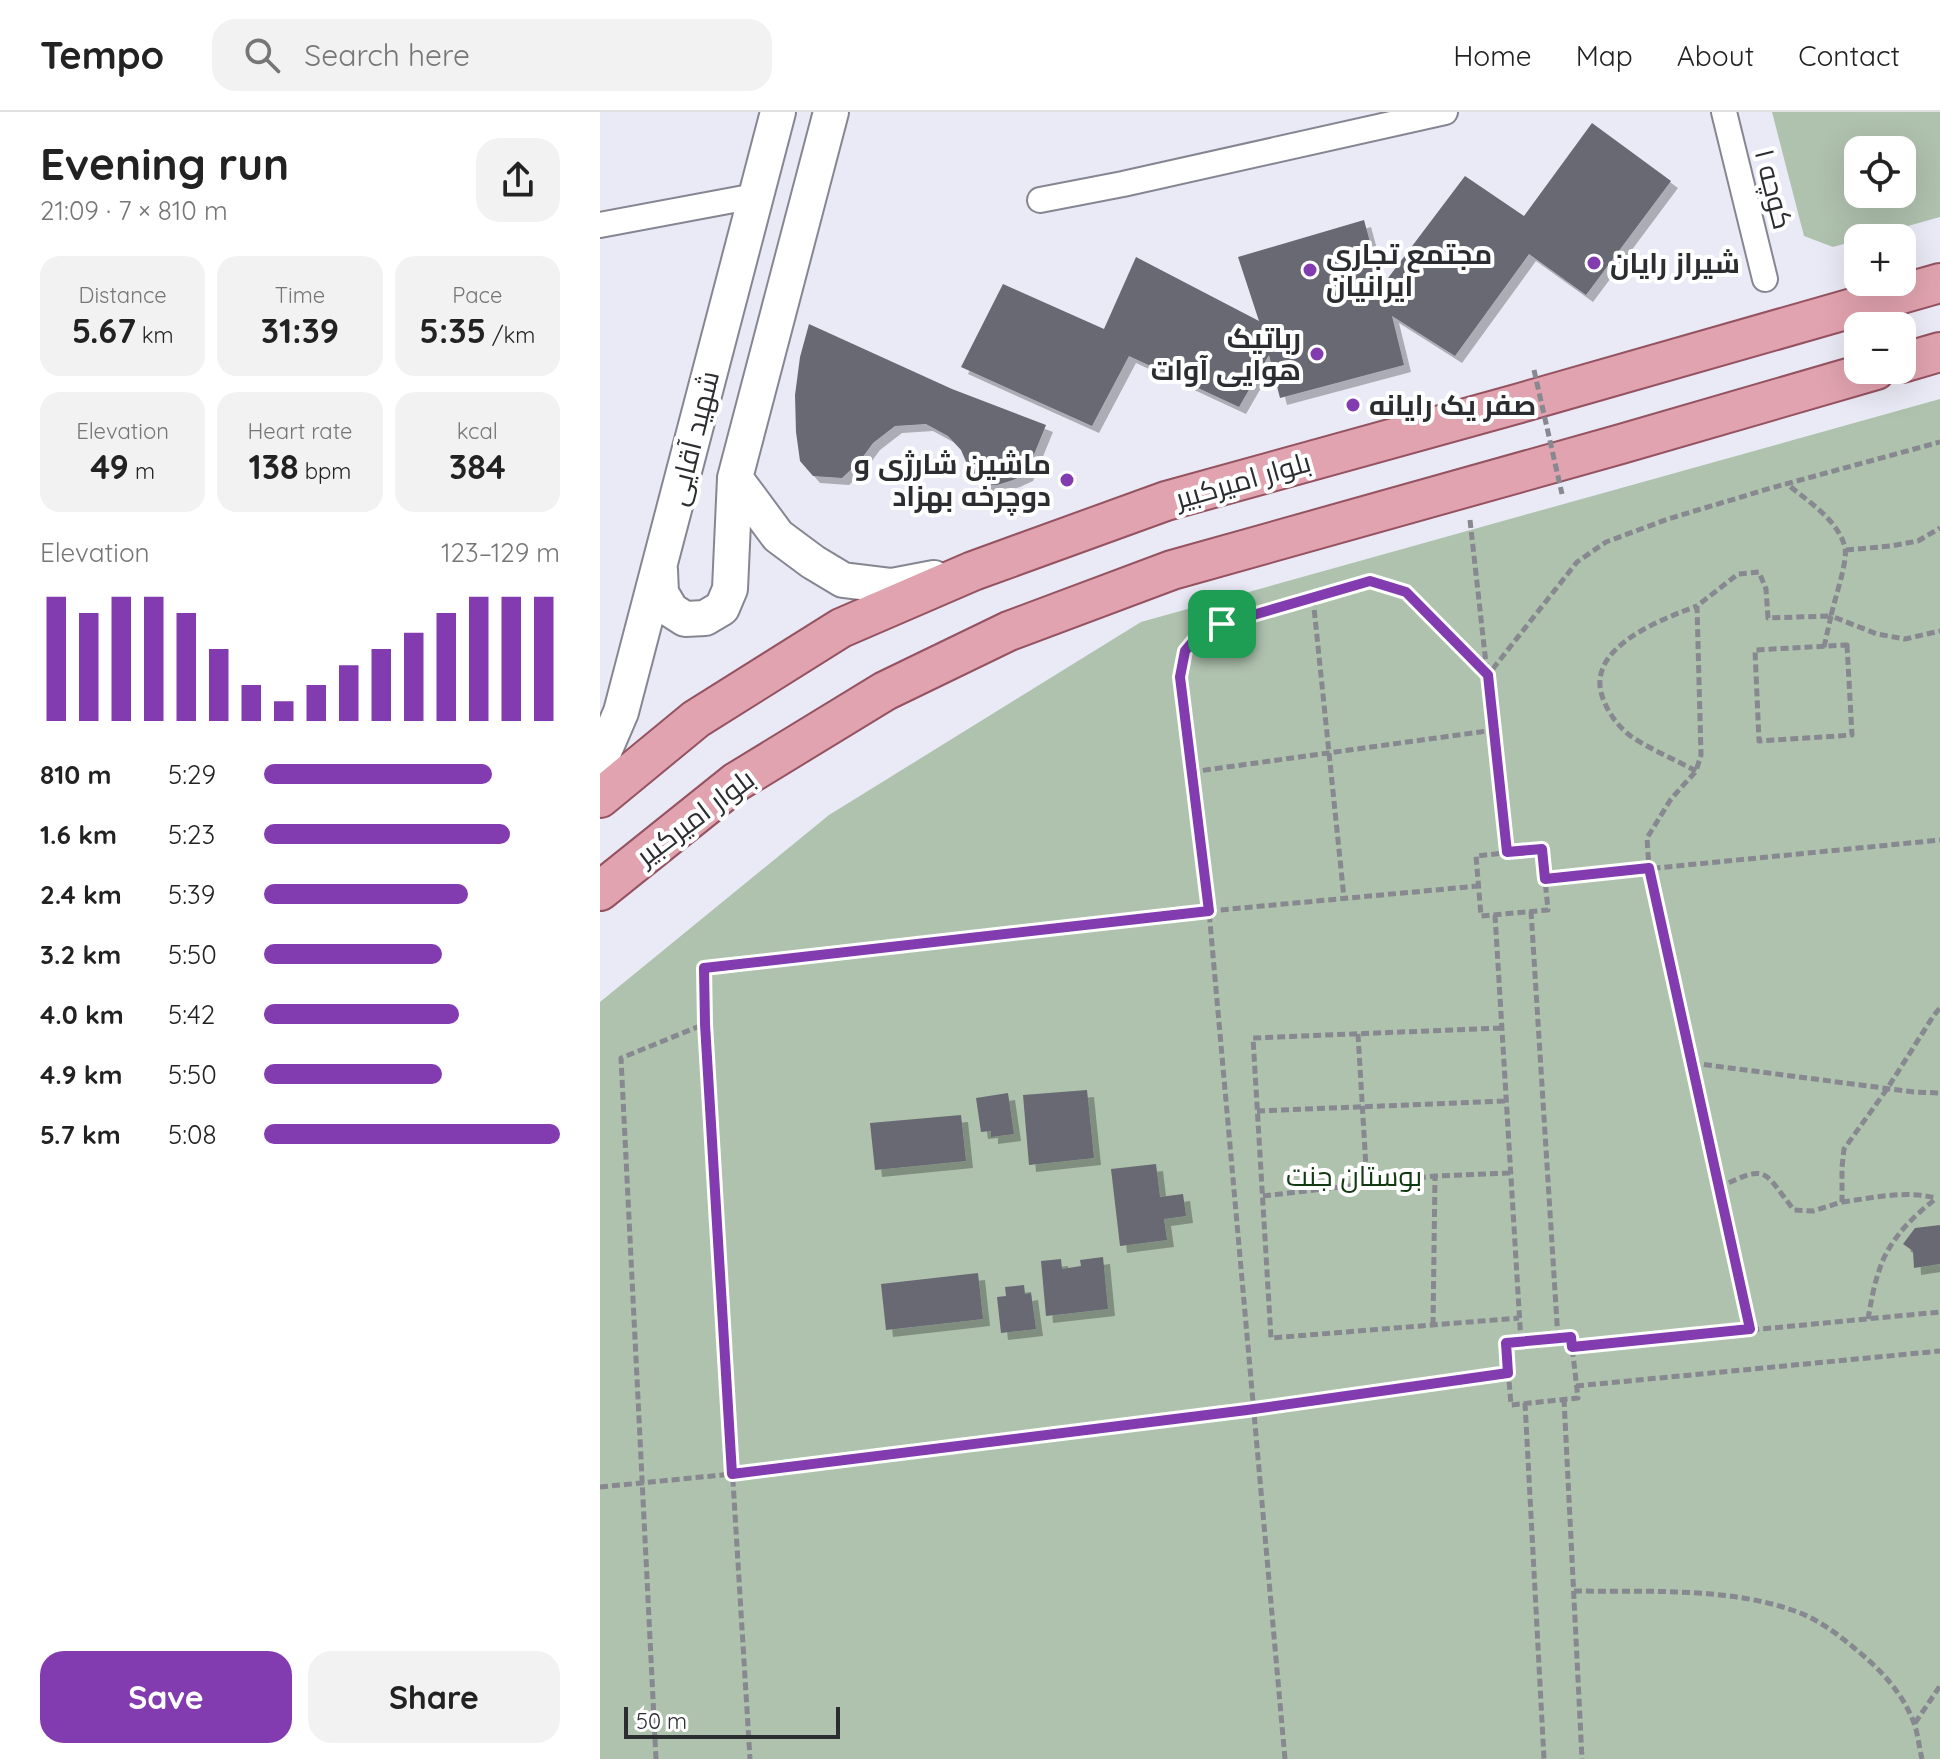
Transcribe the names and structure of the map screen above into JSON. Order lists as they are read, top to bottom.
{
  "streets": {
    "main road": ["شهید آقایی", "بلوار امیرکبیر"],
    "street": ["کوچه ۱"]
  },
  "crossings": [
    ["شهید آقایی", "بلوار امیرکبیر"]
  ],
  "parks": ["بوستان جنت"],
  "places": [
    "شیراز رایان",
    "مجتمع تجاری ایرانیان",
    "رباتیک هوایی آوات",
    "صفر یک رایانه",
    "ماشین شارژی و دوچرخه بهزاد"
  ],
  "scale_bar": "50 m",
  "page": {
    "header": "Tempo",
    "search": "Search here",
    "nav": [
      "Home",
      "Map",
      "About",
      "Contact"
    ],
    "heading": ["Evening run", "21:09 · 7 × 810 m"],
    "map_buttons": ["+", "−"],
    "stats": [
      ["Distance", "5.67 km"],
      ["Time", "31:39"],
      ["Pace", "5:35 /km"],
      ["Elevation", "49 m"],
      ["Heart rate", "138 bpm"],
      ["kcal", "384"]
    ],
    "chart": ["Elevation", "123–129 m"],
    "list": [
      {
        "name": "810 m",
        "note": "5:29"
      },
      {
        "name": "1.6 km",
        "note": "5:23"
      },
      {
        "name": "2.4 km",
        "note": "5:39"
      },
      {
        "name": "3.2 km",
        "note": "5:50"
      },
      {
        "name": "4.0 km",
        "note": "5:42"
      },
      {
        "name": "4.9 km",
        "note": "5:50"
      },
      {
        "name": "5.7 km",
        "note": "5:08"
      }
    ],
    "buttons": ["Save", "Share"],
    "scale": "50 m"
  }
}
